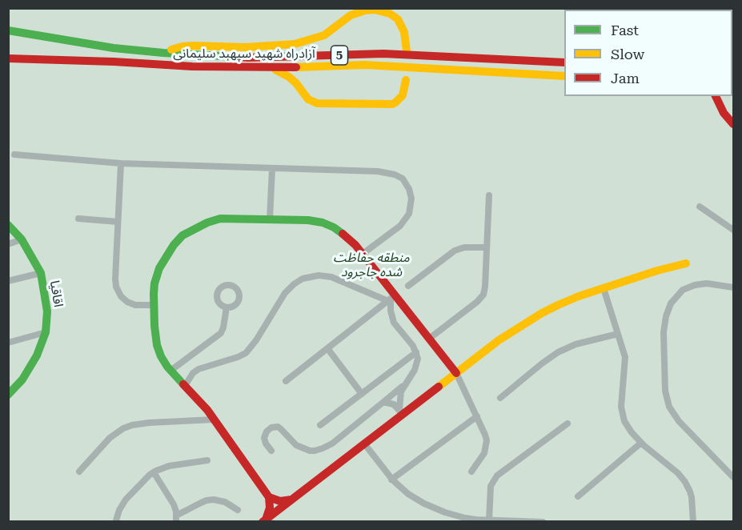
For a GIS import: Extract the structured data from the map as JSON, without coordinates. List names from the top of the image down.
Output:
{
  "streets": {
    "main road": ["آزادراه شهید سپهبد سلیمانی", "5", "اقاقیا"]
  },
  "parks": ["منطقه حفاظت شده جاجرود"],
  "legend": ["Fast", "Slow", "Jam"]
}
